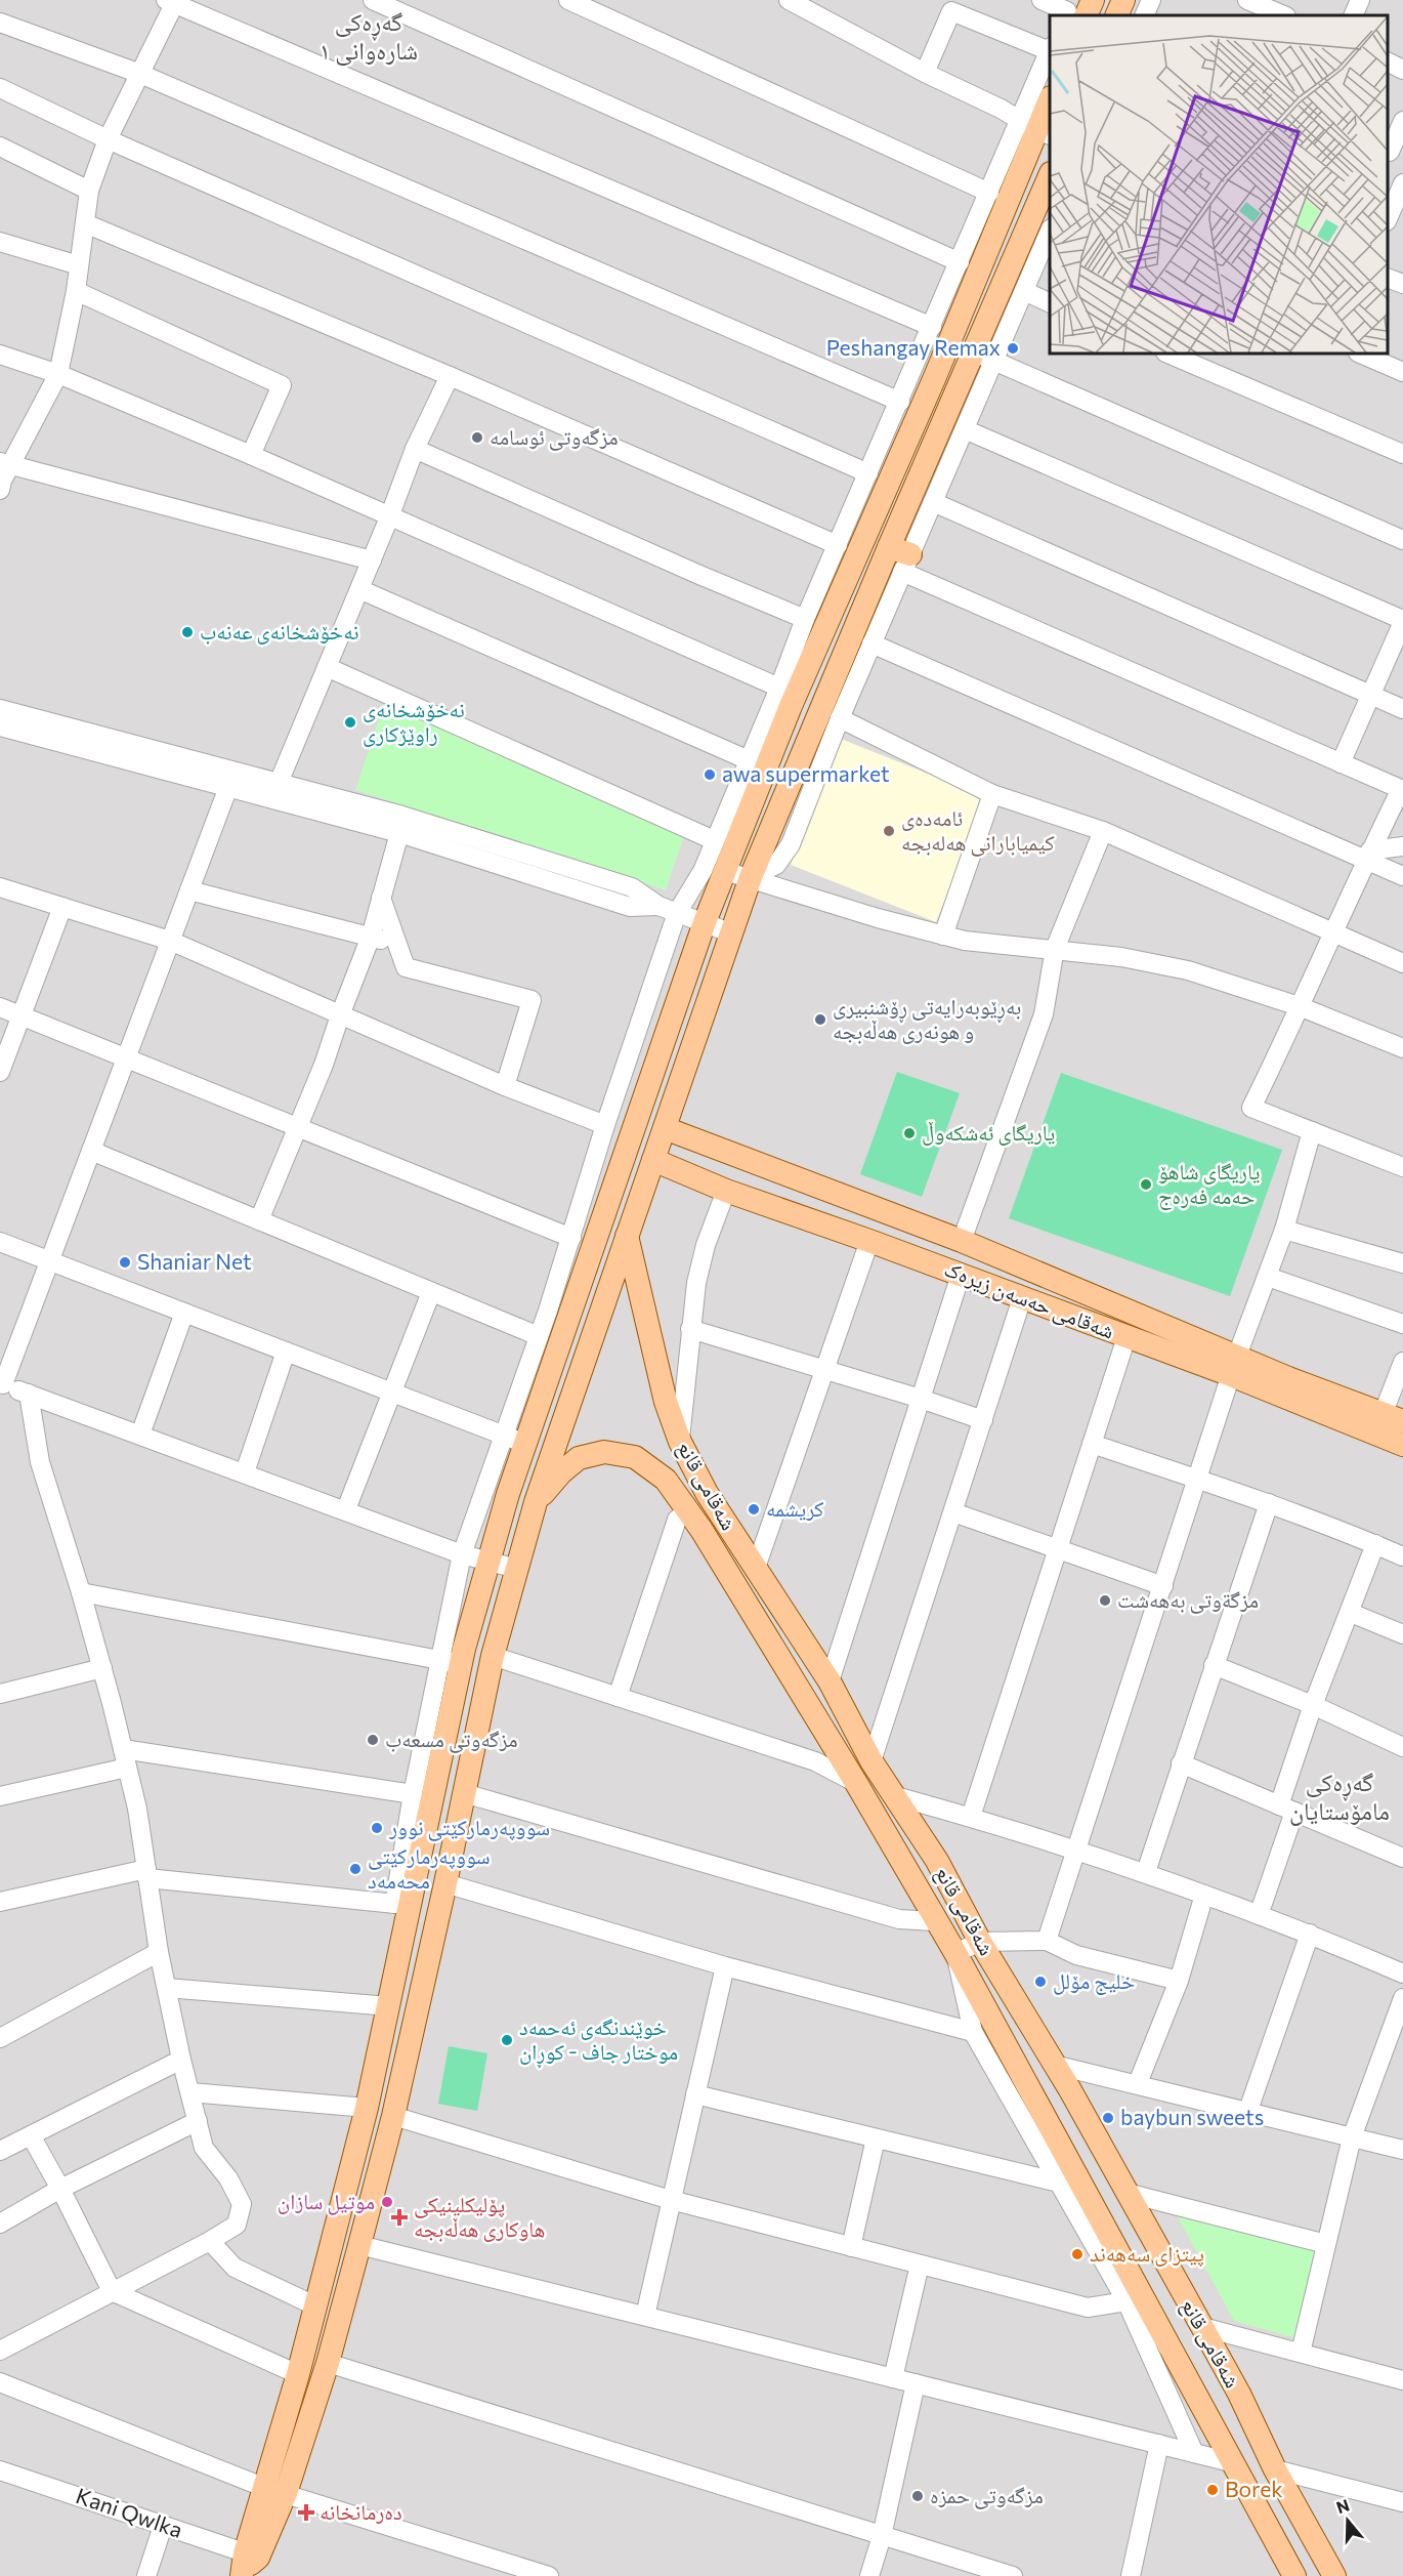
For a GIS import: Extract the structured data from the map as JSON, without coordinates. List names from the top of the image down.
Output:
{
  "streets": {
    "main road": ["شەقامی حەسەن زیرەک", "شەقامی قانع"],
    "street": ["Kani Qwlka"]
  },
  "districts": ["گەڕەکی شارەوانی ١", "گەڕەکی مامۆستایان"],
  "places": {
    "other": [
      "Peshangay Remax",
      "مزگەوتی ئوسامە",
      "نەخۆشخانەی عەنەب",
      "نەخۆشخانەی راوێژکاری",
      "awa supermarket",
      "ئامەدەی کیمیابارانی هەلەبجە",
      "بەڕێوبەرایەتی ڕۆشنبیری و هونەری هەڵەبجە",
      "یاریگای ئەشکەوڵ",
      "یاریگای شاهۆ حەمە فەرەج",
      "Shaniar Net",
      "کریشمە",
      "مزگةوتى بەھەشت",
      "مزگەوتی مسعەب",
      "سووپەرمارکێتی نوور",
      "سووپەرمارکێتی محەمەد",
      "خلیج مۆلل",
      "خوێندنگەی ئەحمەد موختار جاف - کوڕان",
      "baybun sweets",
      "موتيل سازان",
      "پیتزای سەهەند",
      "Borek",
      "مزگەوتی حمزە"
    ],
    "health": ["پۆلیکلینیکی هاوکاری هەڵەبجە", "دەرمانخانە"]
  },
  "north": "top"
}
